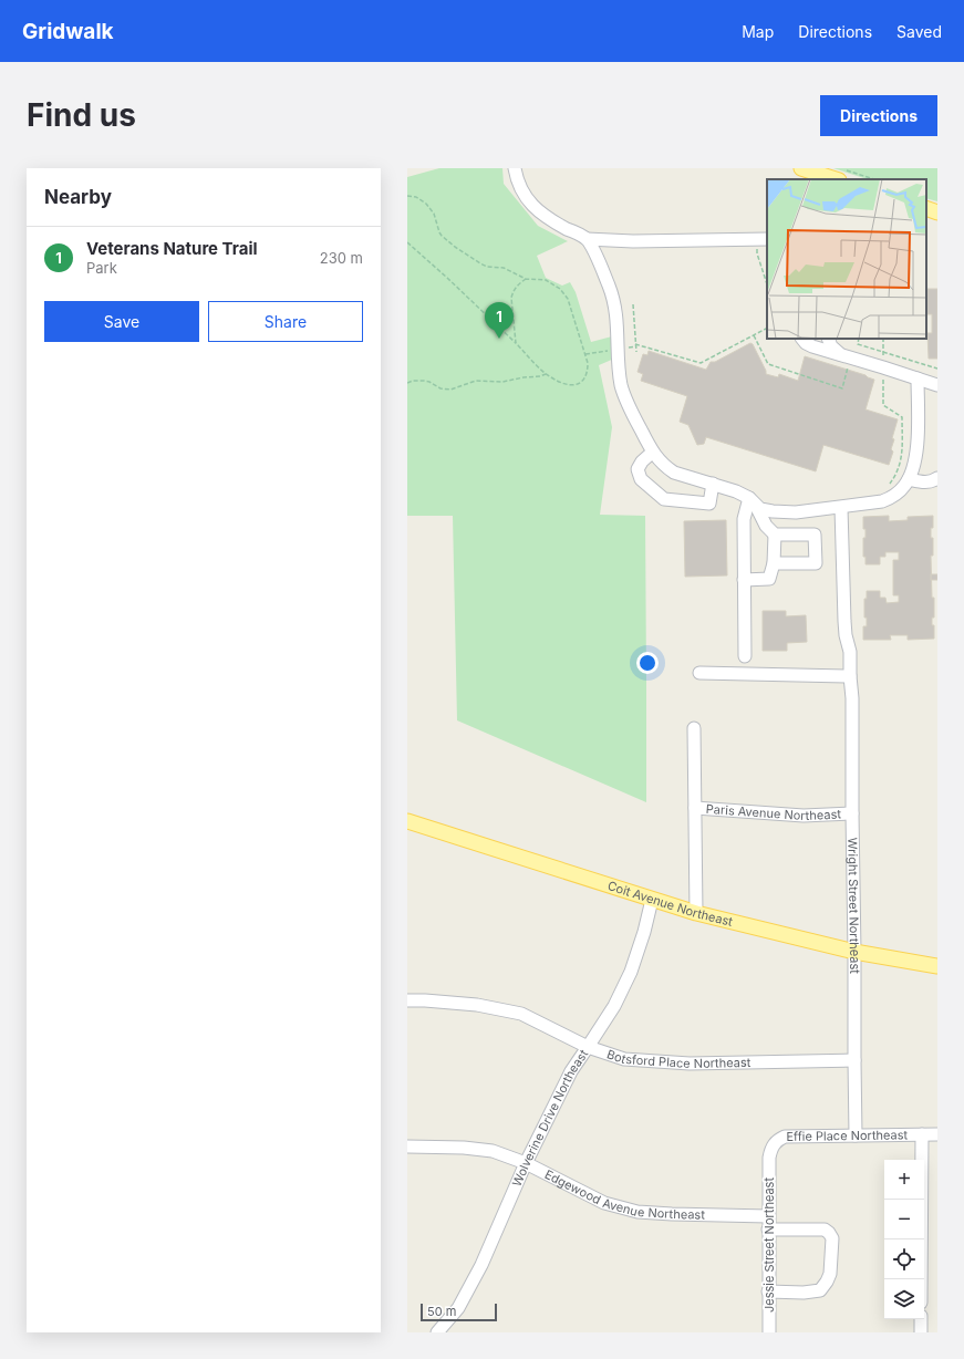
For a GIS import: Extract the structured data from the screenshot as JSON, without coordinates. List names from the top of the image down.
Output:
{
  "streets": {
    "main road": ["Coit Avenue Northeast"],
    "street": [
      "Paris Avenue Northeast",
      "Wright Street Northeast",
      "Botsford Place Northeast",
      "Wolverine Drive Northeast",
      "Effie Place Northeast",
      "Edgewood Avenue Northeast",
      "Jessie Street Northeast"
    ]
  },
  "crossings": [
    ["Paris Avenue Northeast", "Wright Street Northeast"],
    ["Coit Avenue Northeast", "Wright Street Northeast"],
    ["Coit Avenue Northeast", "Wolverine Drive Northeast"],
    ["Wright Street Northeast", "Botsford Place Northeast"],
    ["Wright Street Northeast", "Effie Place Northeast"],
    ["Botsford Place Northeast", "Wolverine Drive Northeast"],
    ["Wolverine Drive Northeast", "Edgewood Avenue Northeast"],
    ["Effie Place Northeast", "Jessie Street Northeast"],
    ["Edgewood Avenue Northeast", "Jessie Street Northeast"]
  ],
  "scale_bar": "50 m",
  "page": {
    "header": "Gridwalk",
    "nav": ["Map", "Directions", "Saved"],
    "buttons": [
      "Directions",
      ["Save", "Share"]
    ],
    "title": "Find us",
    "heading": "Nearby",
    "list": [
      {
        "mark": "1",
        "name": "Veterans Nature Trail",
        "note": "Park",
        "value": "230 m"
      }
    ],
    "pins": "1",
    "map_buttons": ["+", "−"],
    "scale": "50 m"
  }
}
